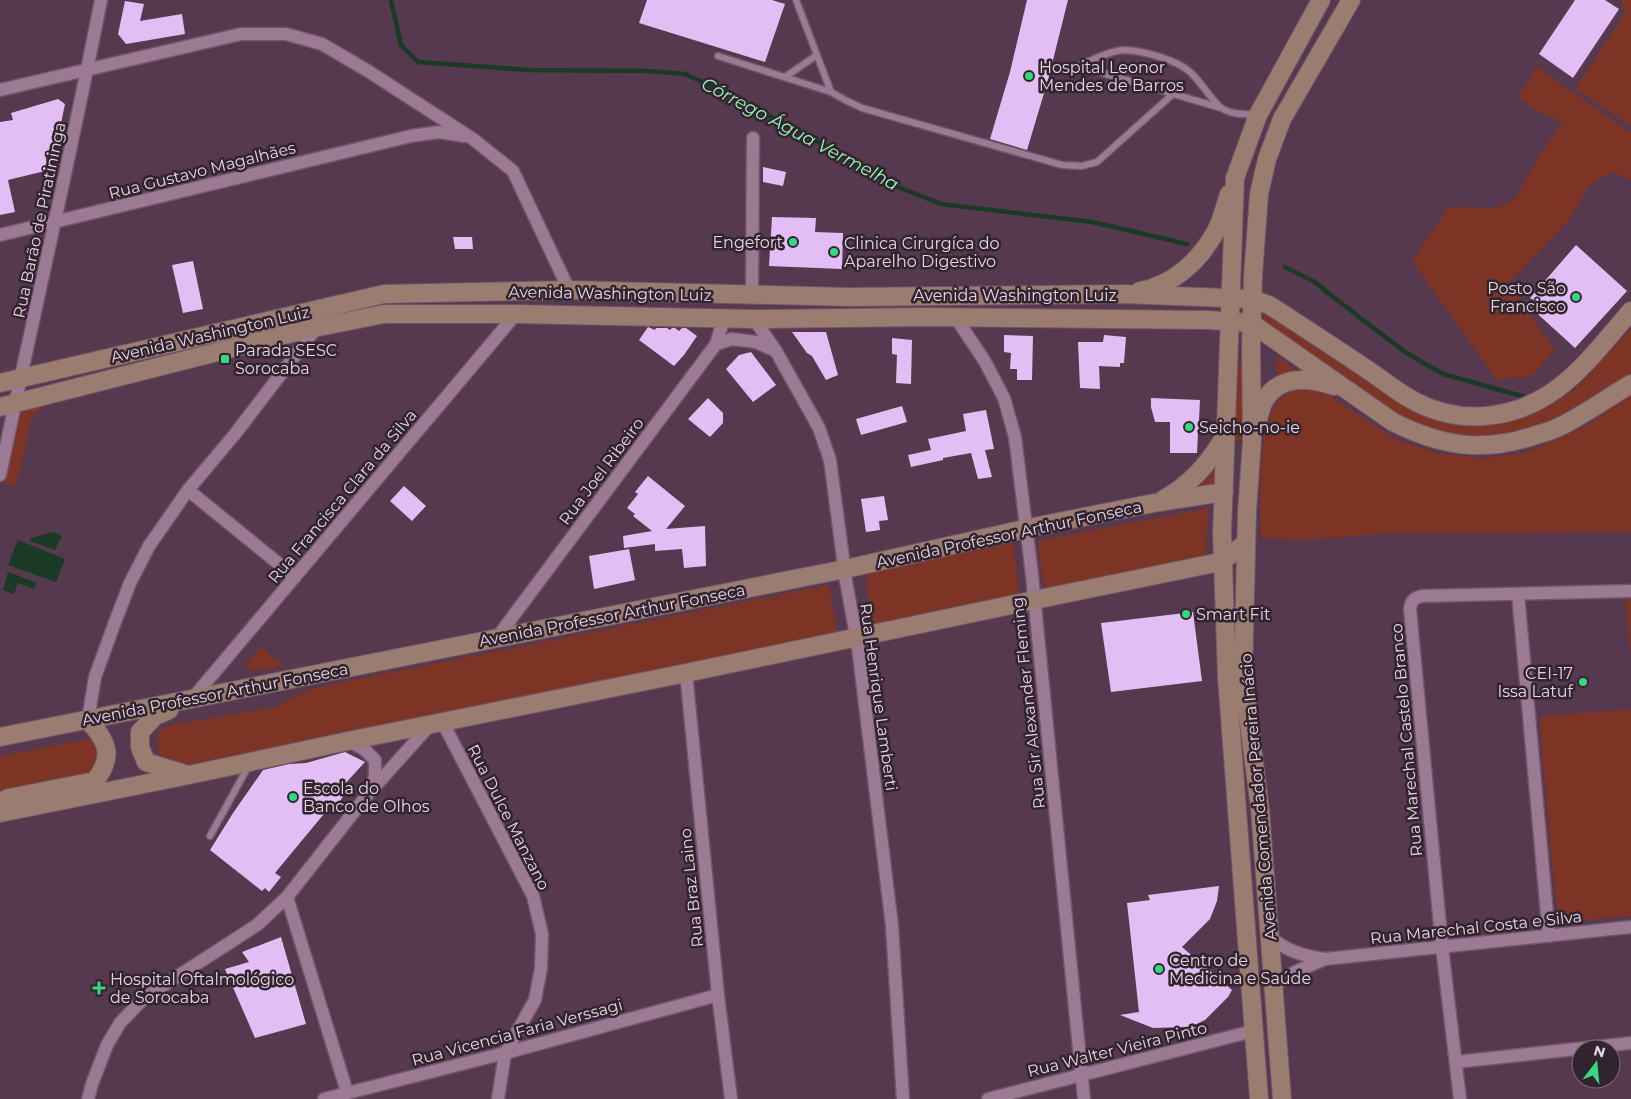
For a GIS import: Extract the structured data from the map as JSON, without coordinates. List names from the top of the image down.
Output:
{
  "streets": {
    "main road": ["Avenida Washington Luiz", "Avenida Professor Arthur Fonseca", "Avenida Comendador Pereira Inácio"],
    "street": [
      "Rua Gustavo Magalhães",
      "Rua Barão de Piratininga",
      "Rua Joel Ribeiro",
      "Rua Francisca Clara da Silva",
      "Rua Henrique Lamberti",
      "Rua Sir Alexander Fleming",
      "Rua Marechal Castelo Branco",
      "Rua Dulce Manzano",
      "Rua Braz Laino",
      "Rua Marechal Costa e Silva",
      "Rua Vicencia Faria Verssagi",
      "Rua Walter Vieira Pinto"
    ]
  },
  "crossings": [
    ["Rua Gustavo Magalhães", "Rua Barão de Piratininga"],
    ["Rua Barão de Piratininga", "Avenida Washington Luiz"],
    ["Avenida Washington Luiz", "Rua Joel Ribeiro"],
    ["Avenida Washington Luiz", "Rua Francisca Clara da Silva"],
    ["Avenida Washington Luiz", "Rua Henrique Lamberti"],
    ["Avenida Washington Luiz", "Rua Sir Alexander Fleming"],
    ["Avenida Washington Luiz", "Avenida Comendador Pereira Inácio"],
    ["Rua Joel Ribeiro", "Avenida Professor Arthur Fonseca"],
    ["Rua Francisca Clara da Silva", "Avenida Professor Arthur Fonseca"],
    ["Avenida Professor Arthur Fonseca", "Rua Henrique Lamberti"],
    ["Avenida Professor Arthur Fonseca", "Rua Sir Alexander Fleming"],
    ["Avenida Professor Arthur Fonseca", "Avenida Comendador Pereira Inácio"],
    ["Rua Sir Alexander Fleming", "Rua Walter Vieira Pinto"],
    ["Rua Marechal Castelo Branco", "Rua Marechal Costa e Silva"],
    ["Avenida Comendador Pereira Inácio", "Rua Marechal Costa e Silva"],
    ["Avenida Comendador Pereira Inácio", "Rua Walter Vieira Pinto"],
    ["Rua Dulce Manzano", "Rua Vicencia Faria Verssagi"],
    ["Rua Braz Laino", "Rua Vicencia Faria Verssagi"]
  ],
  "water": ["Córrego Água Vermelha"],
  "places": {
    "other": [
      "Hospital Leonor Mendes de Barros",
      "Engefort",
      "Clinica Cirurgíca do Aparelho Digestivo",
      "Posto São Francisco",
      "Seicho-no-ie",
      "Smart Fit",
      "CEI-17 Issa Latuf",
      "Escola do Banco de Olhos",
      "Centro de Medicina e Saúde"
    ],
    "transit": ["Parada SESC Sorocaba"],
    "health": ["Hospital Oftalmológico de Sorocaba"]
  },
  "north": "top"
}
